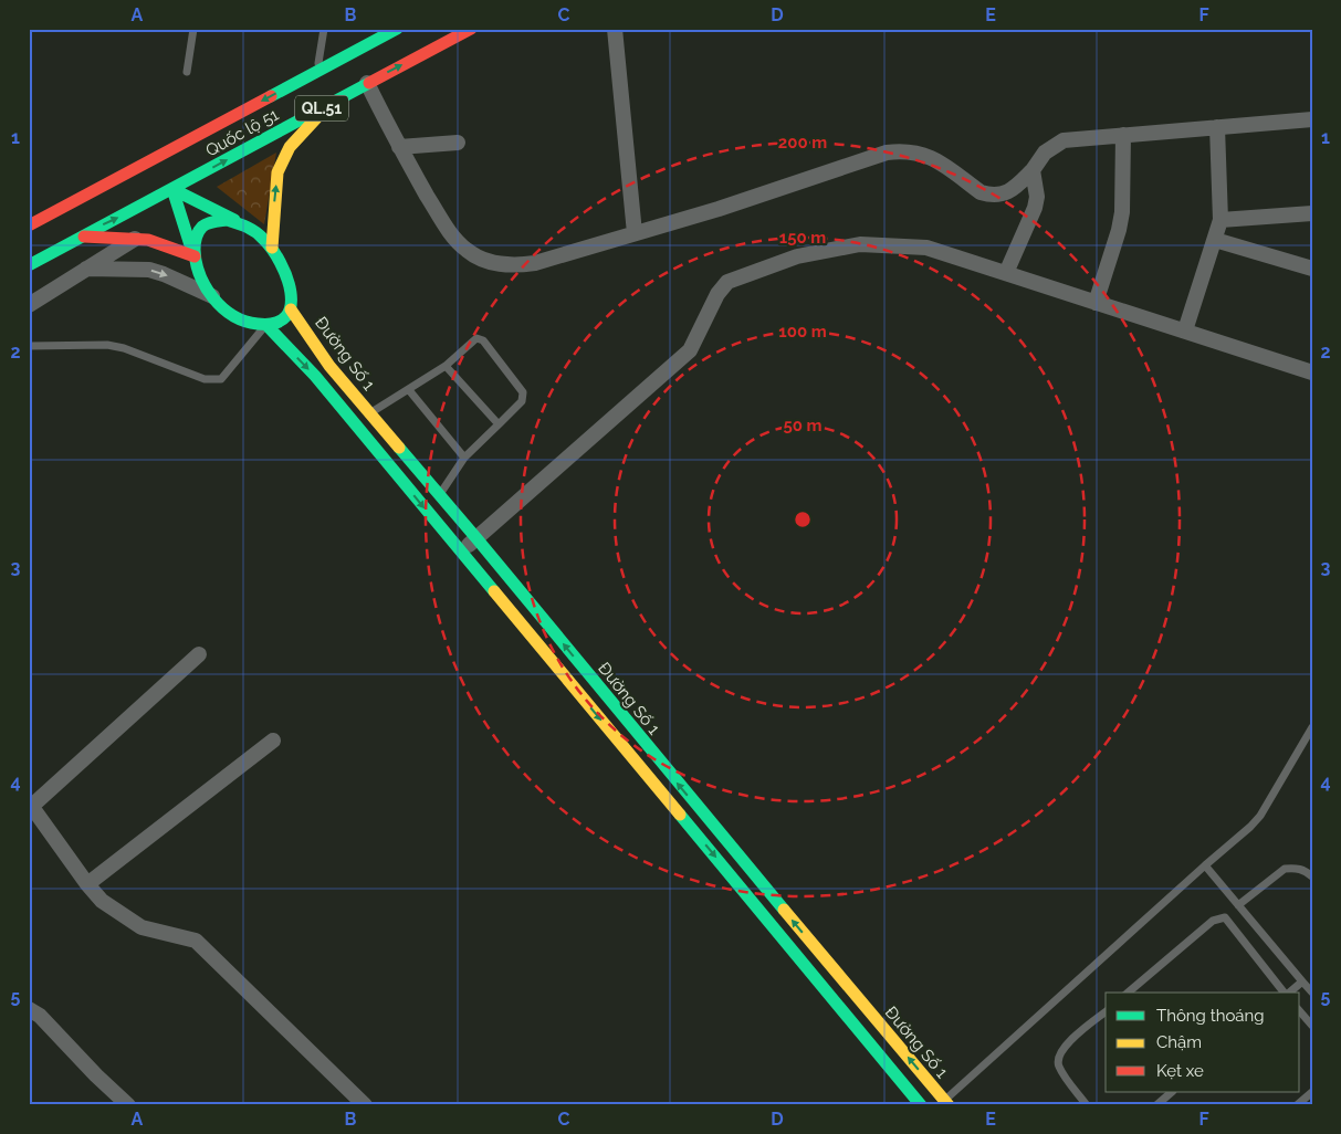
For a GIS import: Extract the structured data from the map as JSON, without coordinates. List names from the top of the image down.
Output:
{
  "streets": {
    "main road": ["QL.51", "Quốc lộ 51", "Đường Số 1"]
  },
  "legend": ["Thông thoáng", "Chậm", "Kẹt xe"],
  "grid": {
    "columns": [
      "A",
      "B",
      "C",
      "D",
      "E",
      "F"
    ],
    "rows": [
      "1",
      "2",
      "3",
      "4",
      "5"
    ]
  },
  "rings": [
    "200 m",
    "150 m",
    "100 m",
    "50 m"
  ]
}
